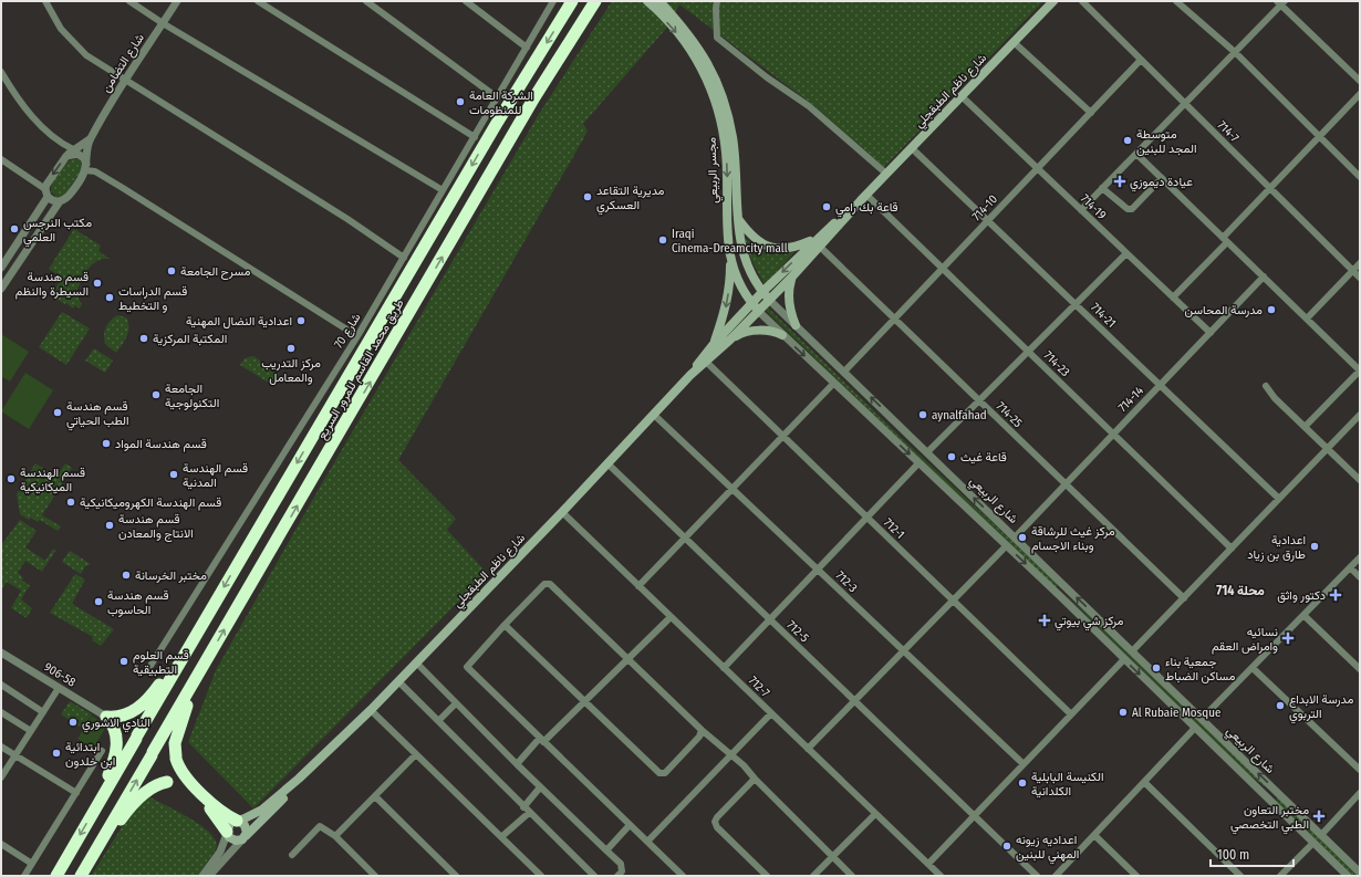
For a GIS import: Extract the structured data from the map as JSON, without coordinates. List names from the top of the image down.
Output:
{
  "streets": {
    "highway": ["طريق محمد القاسم للمرور السريع"],
    "main road": ["شارع ناظم الطبقجلي", "مجسر الربيعي", "شارع الربيعي"],
    "street": [
      "شارع التضامن",
      "714-7",
      "714-19",
      "714-10",
      "714-21",
      "شارع 70",
      "714-23",
      "714-14",
      "714-25",
      "712-1",
      "712-3",
      "712-5",
      "906-58",
      "712-7"
    ]
  },
  "crossings": [
    ["شارع ناظم الطبقجلي", "مجسر الربيعي"],
    ["شارع ناظم الطبقجلي", "714-19"],
    ["شارع ناظم الطبقجلي", "714-21"],
    ["شارع ناظم الطبقجلي", "714-23"],
    ["شارع ناظم الطبقجلي", "714-25"],
    ["شارع ناظم الطبقجلي", "شارع الربيعي"],
    ["شارع ناظم الطبقجلي", "712-1"],
    ["شارع ناظم الطبقجلي", "712-3"],
    ["شارع ناظم الطبقجلي", "712-5"],
    ["شارع ناظم الطبقجلي", "712-7"],
    ["714-7", "714-10"],
    ["مجسر الربيعي", "شارع الربيعي"],
    ["714-19", "714-10"],
    ["714-19", "714-14"],
    ["714-10", "714-21"],
    ["714-10", "714-23"],
    ["714-10", "714-25"],
    ["714-10", "شارع الربيعي"],
    ["714-21", "714-14"],
    ["714-23", "714-14"],
    ["714-14", "714-25"],
    ["714-14", "شارع الربيعي"]
  ],
  "districts": ["محلة 714"],
  "places": {
    "other": [
      "الشركة العامة للمنظومات",
      "متوسطة المجد للبنين",
      "مديرية التقاعد العسكري",
      "قاعة بك رامي",
      "مكتب النرجس العلمي",
      "Iraqi Cinema-Dreamcity mall",
      "مسرح الجامعة",
      "قسم هندسة السيطرة والنظم",
      "قسم الدراسات و التخطيط",
      "مدرسة المحاسن",
      "اعدادية النضال المهنية",
      "المكتبة المركزية",
      "مركز التدريب والمعامل",
      "الجامعة التكنولوجية",
      "قسم هندسة الطب الحياتي",
      "aynalfahad",
      "قسم هندسة المواد",
      "قاعة غيث",
      "قسم الهندسة المدنية",
      "قسم الهندسة الميكانيكية",
      "قسم الهندسة الكهروميكانيكية",
      "قسم هندسة الانتاج والمعادن",
      "مركز غيث للرشاقة وبناء الاجسام",
      "اعدادية طارق بن زياد",
      "مختبر الخرسانة",
      "قسم هندسة الحاسوب",
      "قسم العلوم التطبيقية",
      "جمعية بناء مساكن الضباط",
      "مدرسة الابداع التربوي",
      "Al Rubaie Mosque",
      "النادي الاشوري",
      "ابتدائية ابن خلدون",
      "الكنيسة البابلية الكلدانية",
      "اعداديه زيونه المهني للبنين"
    ],
    "health": [
      "عيادة ديموزي",
      "دكتور واثق",
      "مركز شي بيوتي",
      "نسائيه وامراض العقم",
      "مختبر التعاون الطبي التخصصي"
    ]
  },
  "scale_bar": "100 m"
}
